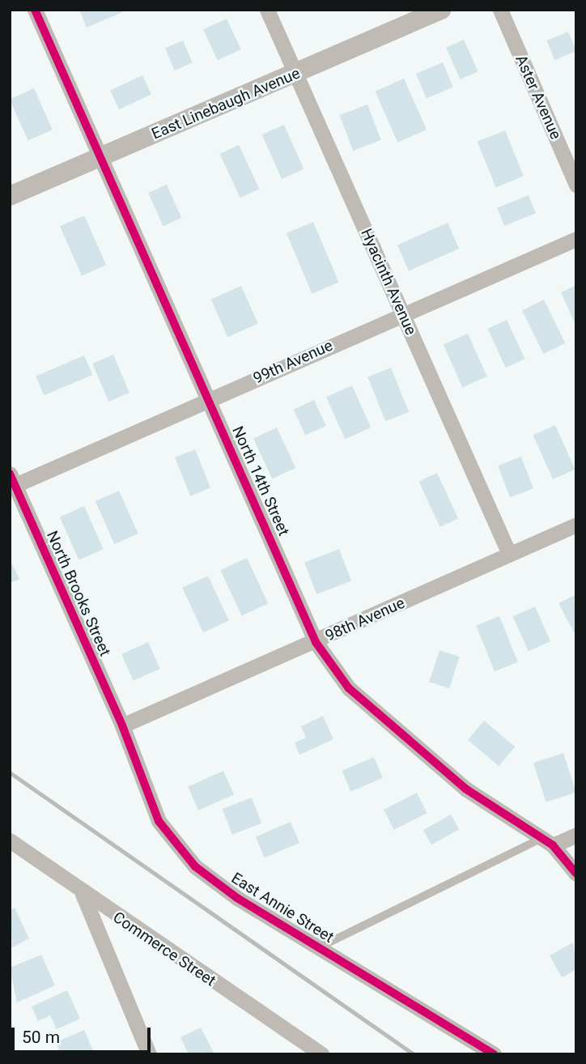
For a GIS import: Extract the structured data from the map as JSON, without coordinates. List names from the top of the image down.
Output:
{
  "streets": {
    "street": [
      "Aster Avenue",
      "East Linebaugh Avenue",
      "Hyacinth Avenue",
      "99th Avenue",
      "North 14th Street",
      "North Brooks Street",
      "98th Avenue",
      "East Annie Street",
      "Commerce Street"
    ]
  },
  "crossings": [
    ["East Linebaugh Avenue", "Hyacinth Avenue"],
    ["East Linebaugh Avenue", "North 14th Street"],
    ["Hyacinth Avenue", "99th Avenue"],
    ["Hyacinth Avenue", "98th Avenue"],
    ["99th Avenue", "North 14th Street"],
    ["99th Avenue", "North Brooks Street"],
    ["North 14th Street", "98th Avenue"],
    ["North Brooks Street", "98th Avenue"],
    ["North Brooks Street", "East Annie Street"],
    ["98th Avenue", "East Annie Street"]
  ],
  "scale_bar": "50 m"
}
